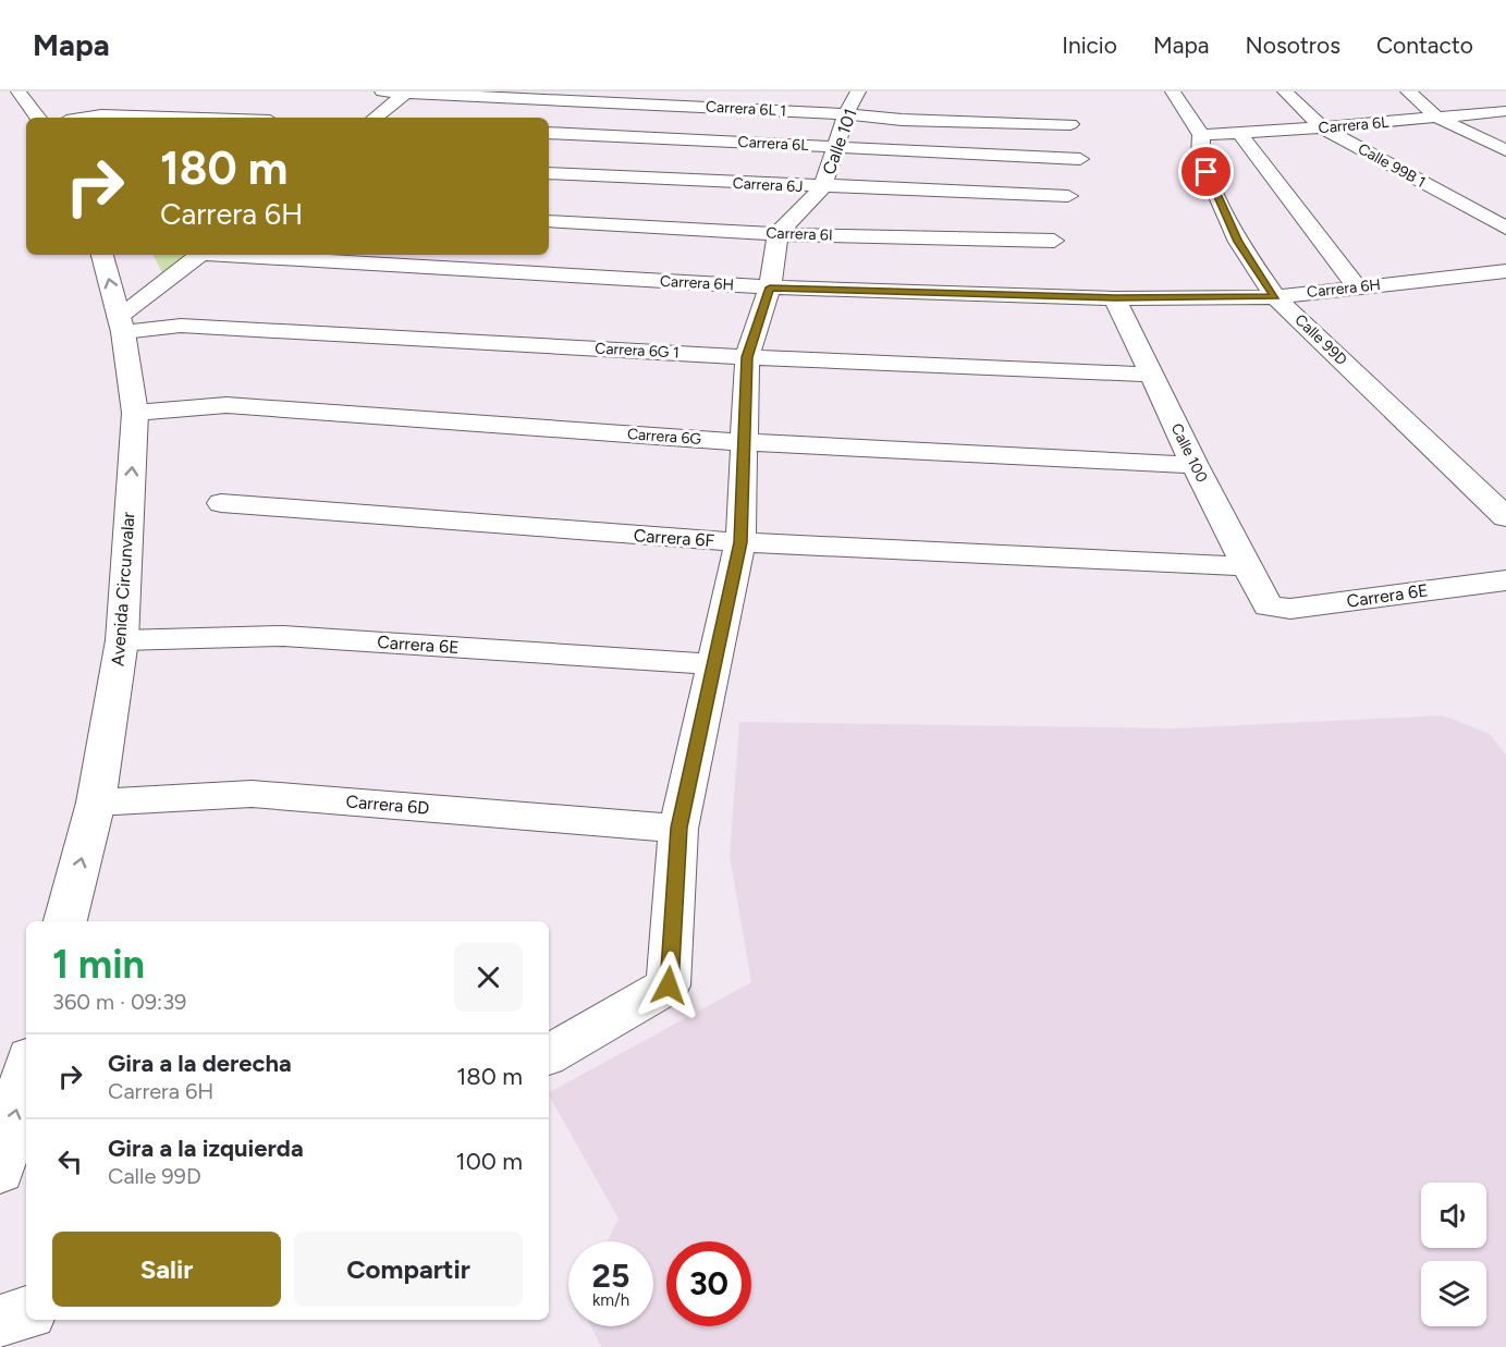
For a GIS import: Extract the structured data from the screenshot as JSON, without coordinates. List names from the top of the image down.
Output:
{
  "streets": {
    "main road": [
      "Carrera 6L 1",
      "Carrera 6L",
      "Calle 101",
      "Calle 99B 1",
      "Carrera 6J",
      "Carrera 6I",
      "Carrera 6H",
      "Calle 99D",
      "Carrera 6G 1",
      "Carrera 6G",
      "Calle 100",
      "Carrera 6F",
      "Avenida Circunvalar",
      "Carrera 6E",
      "Carrera 6D"
    ]
  },
  "crossings": [
    ["Carrera 6L 1", "Calle 101"],
    ["Carrera 6L", "Calle 101"],
    ["Carrera 6L", "Calle 99B 1"],
    ["Carrera 6L", "Calle 99D"],
    ["Calle 101", "Carrera 6J"],
    ["Calle 101", "Carrera 6I"],
    ["Carrera 6H", "Calle 99D"],
    ["Carrera 6H", "Calle 100"],
    ["Carrera 6G 1", "Calle 100"],
    ["Carrera 6G 1", "Avenida Circunvalar"],
    ["Carrera 6G", "Calle 100"],
    ["Carrera 6G", "Avenida Circunvalar"],
    ["Calle 100", "Carrera 6F"],
    ["Calle 100", "Carrera 6E"],
    ["Avenida Circunvalar", "Carrera 6E"],
    ["Avenida Circunvalar", "Carrera 6D"]
  ],
  "one_way": ["Avenida Circunvalar"],
  "page": {
    "header": "Mapa",
    "nav": [
      "Inicio",
      "Mapa",
      "Nosotros",
      "Contacto"
    ],
    "turn": ["180 m", "Carrera 6H"],
    "heading": ["1 min", "360 m · 09:39"],
    "list": [
      {
        "name": "Gira a la derecha",
        "note": "Carrera 6H",
        "value": "180 m"
      },
      {
        "name": "Gira a la izquierda",
        "note": "Calle 99D",
        "value": "100 m"
      }
    ],
    "buttons": ["Salir", "Compartir"],
    "speed": "25 km/h",
    "limit": "30"
  }
}
